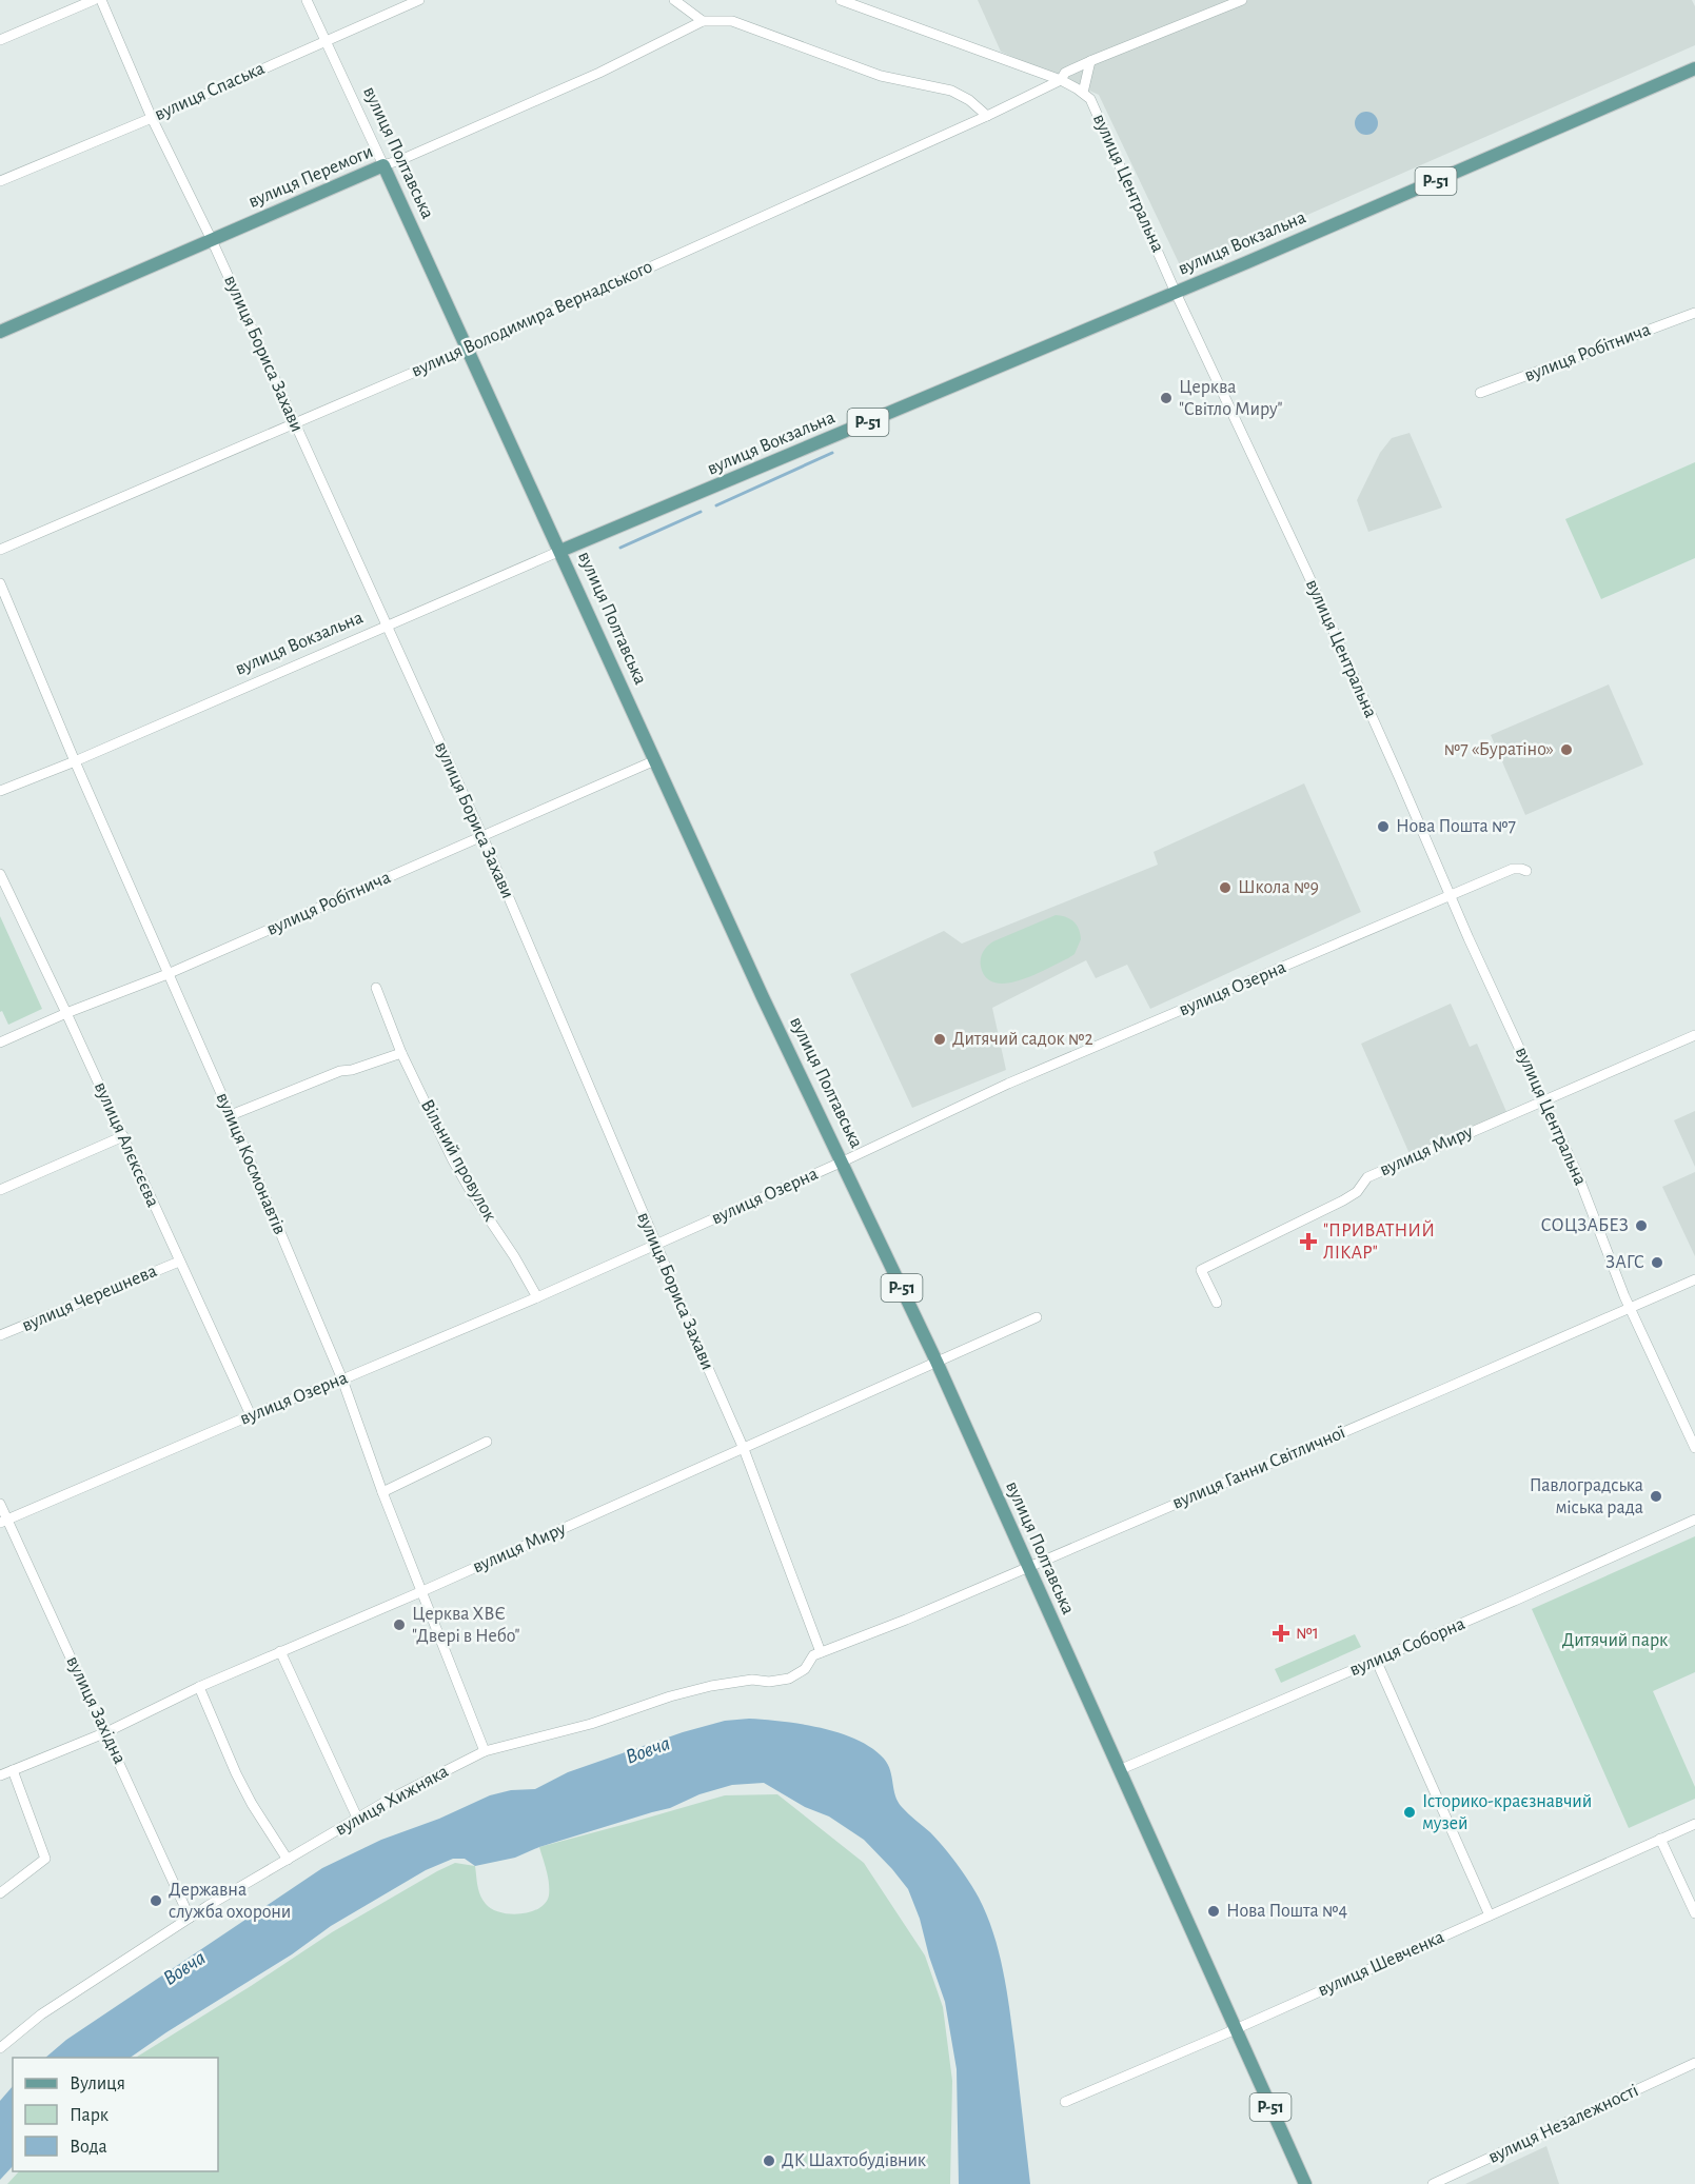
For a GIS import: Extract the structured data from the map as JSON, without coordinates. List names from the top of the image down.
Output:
{
  "streets": {
    "main road": [
      "вулиця Полтавська",
      "вулиця Перемоги",
      "Р-51",
      "вулиця Вокзальна"
    ],
    "street": [
      "вулиця Спаська",
      "вулиця Центральна",
      "вулиця Володимира Вернадського",
      "вулиця Робітнича",
      "вулиця Бориса Захави",
      "вулиця Озерна",
      "вулиця Алєксєєва",
      "вулиця Миру",
      "Вільний провулок",
      "вулиця Космонавтів",
      "вулиця Черешнева",
      "вулиця Ганни Світличної",
      "вулиця Соборна",
      "вулиця Західна",
      "вулиця Хижняка",
      "вулиця Шевченка",
      "вулиця Незалежності"
    ]
  },
  "crossings": [
    ["вулиця Спаська", "вулиця Полтавська"],
    ["вулиця Спаська", "вулиця Бориса Захави"],
    ["вулиця Полтавська", "вулиця Перемоги"],
    ["вулиця Полтавська", "вулиця Вокзальна"],
    ["вулиця Полтавська", "вулиця Володимира Вернадського"],
    ["вулиця Полтавська", "вулиця Робітнича"],
    ["вулиця Полтавська", "вулиця Озерна"],
    ["вулиця Полтавська", "вулиця Миру"],
    ["вулиця Полтавська", "вулиця Ганни Світличної"],
    ["вулиця Полтавська", "вулиця Соборна"],
    ["вулиця Полтавська", "вулиця Шевченка"],
    ["вулиця Перемоги", "вулиця Бориса Захави"],
    ["вулиця Центральна", "вулиця Вокзальна"],
    ["вулиця Центральна", "вулиця Володимира Вернадського"],
    ["вулиця Центральна", "вулиця Озерна"],
    ["вулиця Центральна", "вулиця Миру"],
    ["вулиця Центральна", "вулиця Ганни Світличної"],
    ["вулиця Вокзальна", "вулиця Бориса Захави"],
    ["вулиця Вокзальна", "вулиця Космонавтів"],
    ["вулиця Володимира Вернадського", "вулиця Бориса Захави"],
    ["вулиця Робітнича", "вулиця Бориса Захави"],
    ["вулиця Робітнича", "вулиця Алєксєєва"],
    ["вулиця Робітнича", "вулиця Космонавтів"],
    ["вулиця Бориса Захави", "вулиця Озерна"],
    ["вулиця Бориса Захави", "вулиця Миру"],
    ["вулиця Бориса Захави", "вулиця Ганни Світличної"],
    ["вулиця Бориса Захави", "вулиця Хижняка"],
    ["вулиця Озерна", "вулиця Алєксєєва"],
    ["вулиця Озерна", "Вільний провулок"],
    ["вулиця Озерна", "вулиця Космонавтів"],
    ["вулиця Озерна", "вулиця Західна"],
    ["вулиця Алєксєєва", "вулиця Черешнева"],
    ["вулиця Миру", "вулиця Космонавтів"],
    ["вулиця Миру", "вулиця Західна"],
    ["вулиця Космонавтів", "вулиця Хижняка"],
    ["вулиця Ганни Світличної", "вулиця Хижняка"],
    ["вулиця Західна", "вулиця Хижняка"]
  ],
  "water": ["Вовча"],
  "parks": ["Дитячий парк"],
  "places": {
    "other": [
      "Церква \"Світло Миру\"",
      "№7 «Буратіно»",
      "Нова Пошта №7",
      "Школа №9",
      "Дитячий садок №2",
      "СОЦЗАБЕЗ",
      "ЗАГС",
      "Павлоградська міська рада",
      "Церква ХВЄ \"Двері в Небо\"",
      "Історико-краєзнавчий музей",
      "Державна служба охорони",
      "Нова Пошта №4",
      "ДК Шахтобудівник"
    ],
    "health": ["\"ПРИВАТНИЙ ЛІКАР\"", "№1"]
  },
  "legend": ["Вулиця", "Парк", "Вода"]
}
